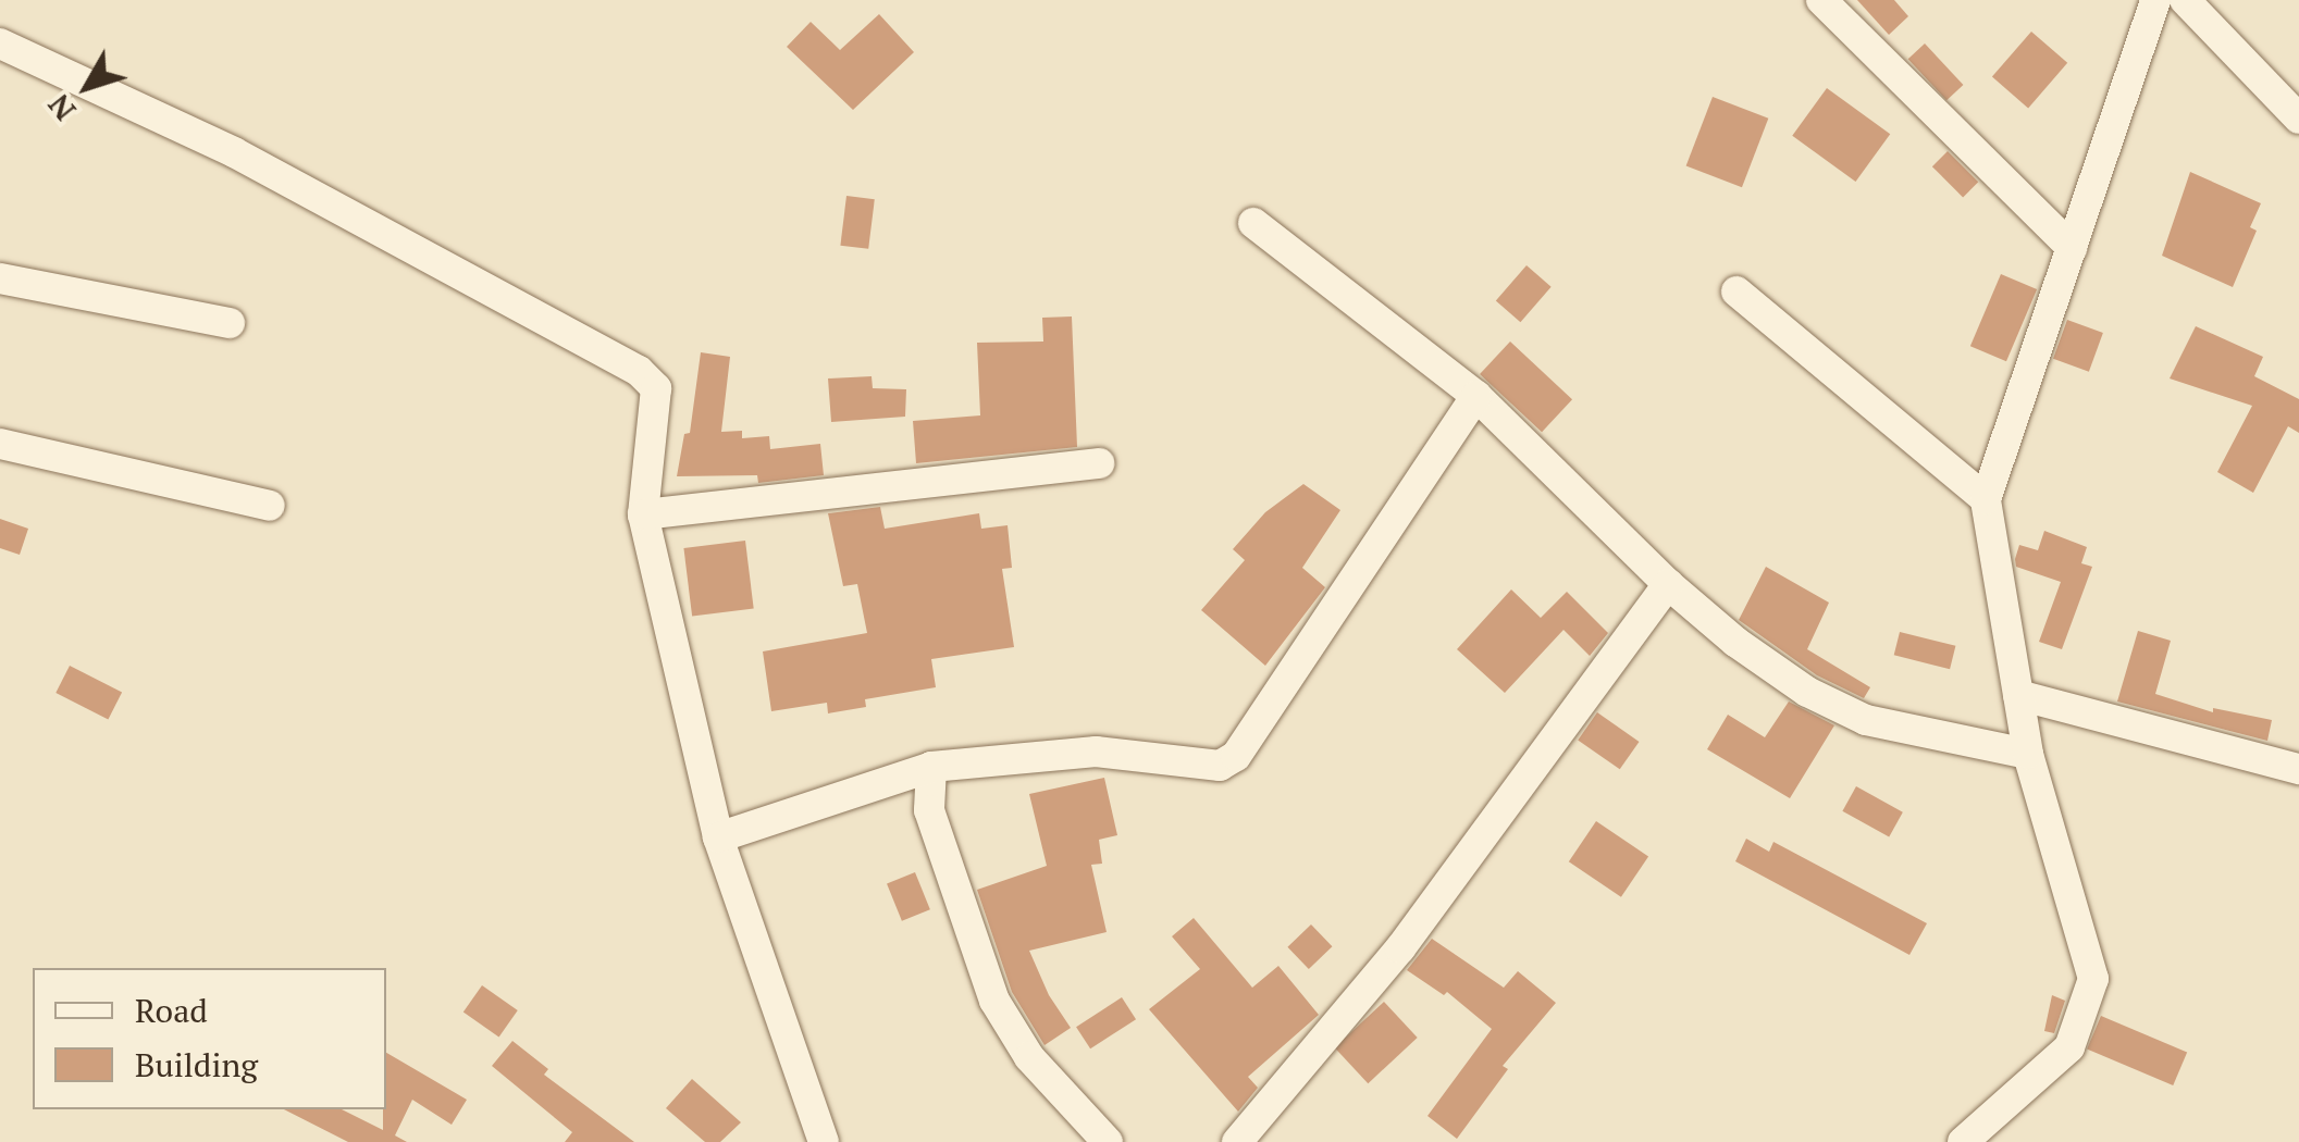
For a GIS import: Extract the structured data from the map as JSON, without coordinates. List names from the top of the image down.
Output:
{
  "legend": ["Road", "Building"],
  "north": "bottom left"
}
